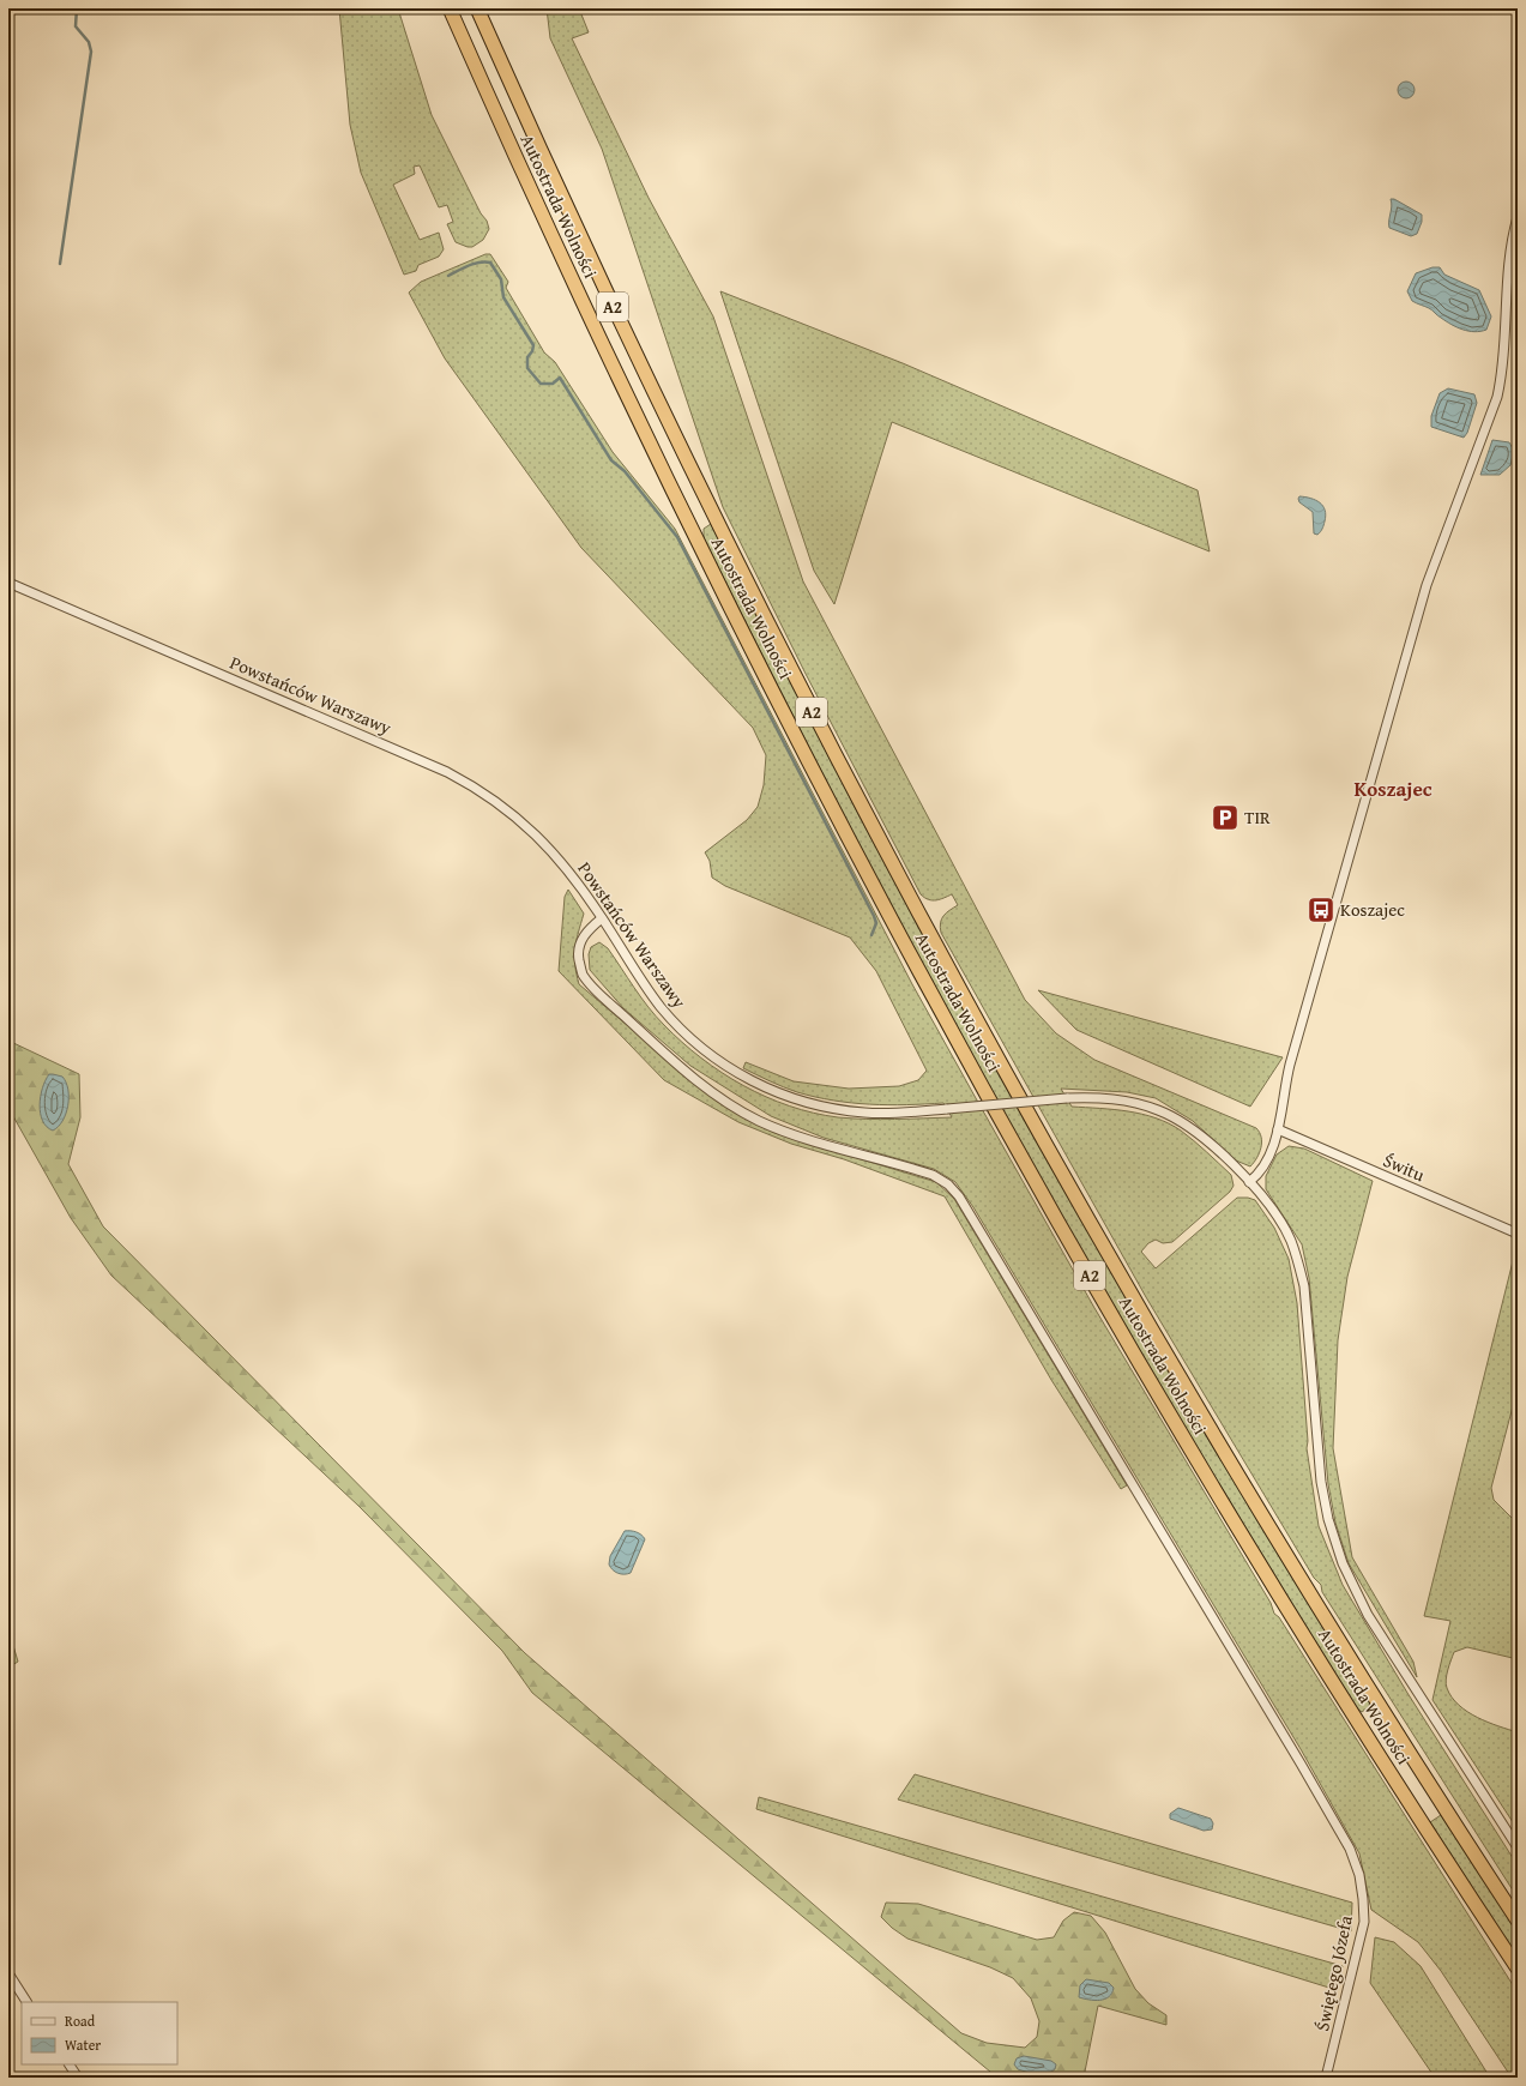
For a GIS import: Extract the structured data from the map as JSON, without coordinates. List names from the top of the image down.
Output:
{
  "streets": {
    "highway": ["Autostrada Wolności", "A2"],
    "street": ["Powstańców Warszawy", "Świtu", "Świętego Józefa"]
  },
  "crossings": [
    ["Powstańców Warszawy", "Świętego Józefa"]
  ],
  "districts": ["Koszajec"],
  "places": {
    "parking": ["TIR"],
    "bus stop": ["Koszajec"]
  },
  "legend": ["Road", "Water"]
}
